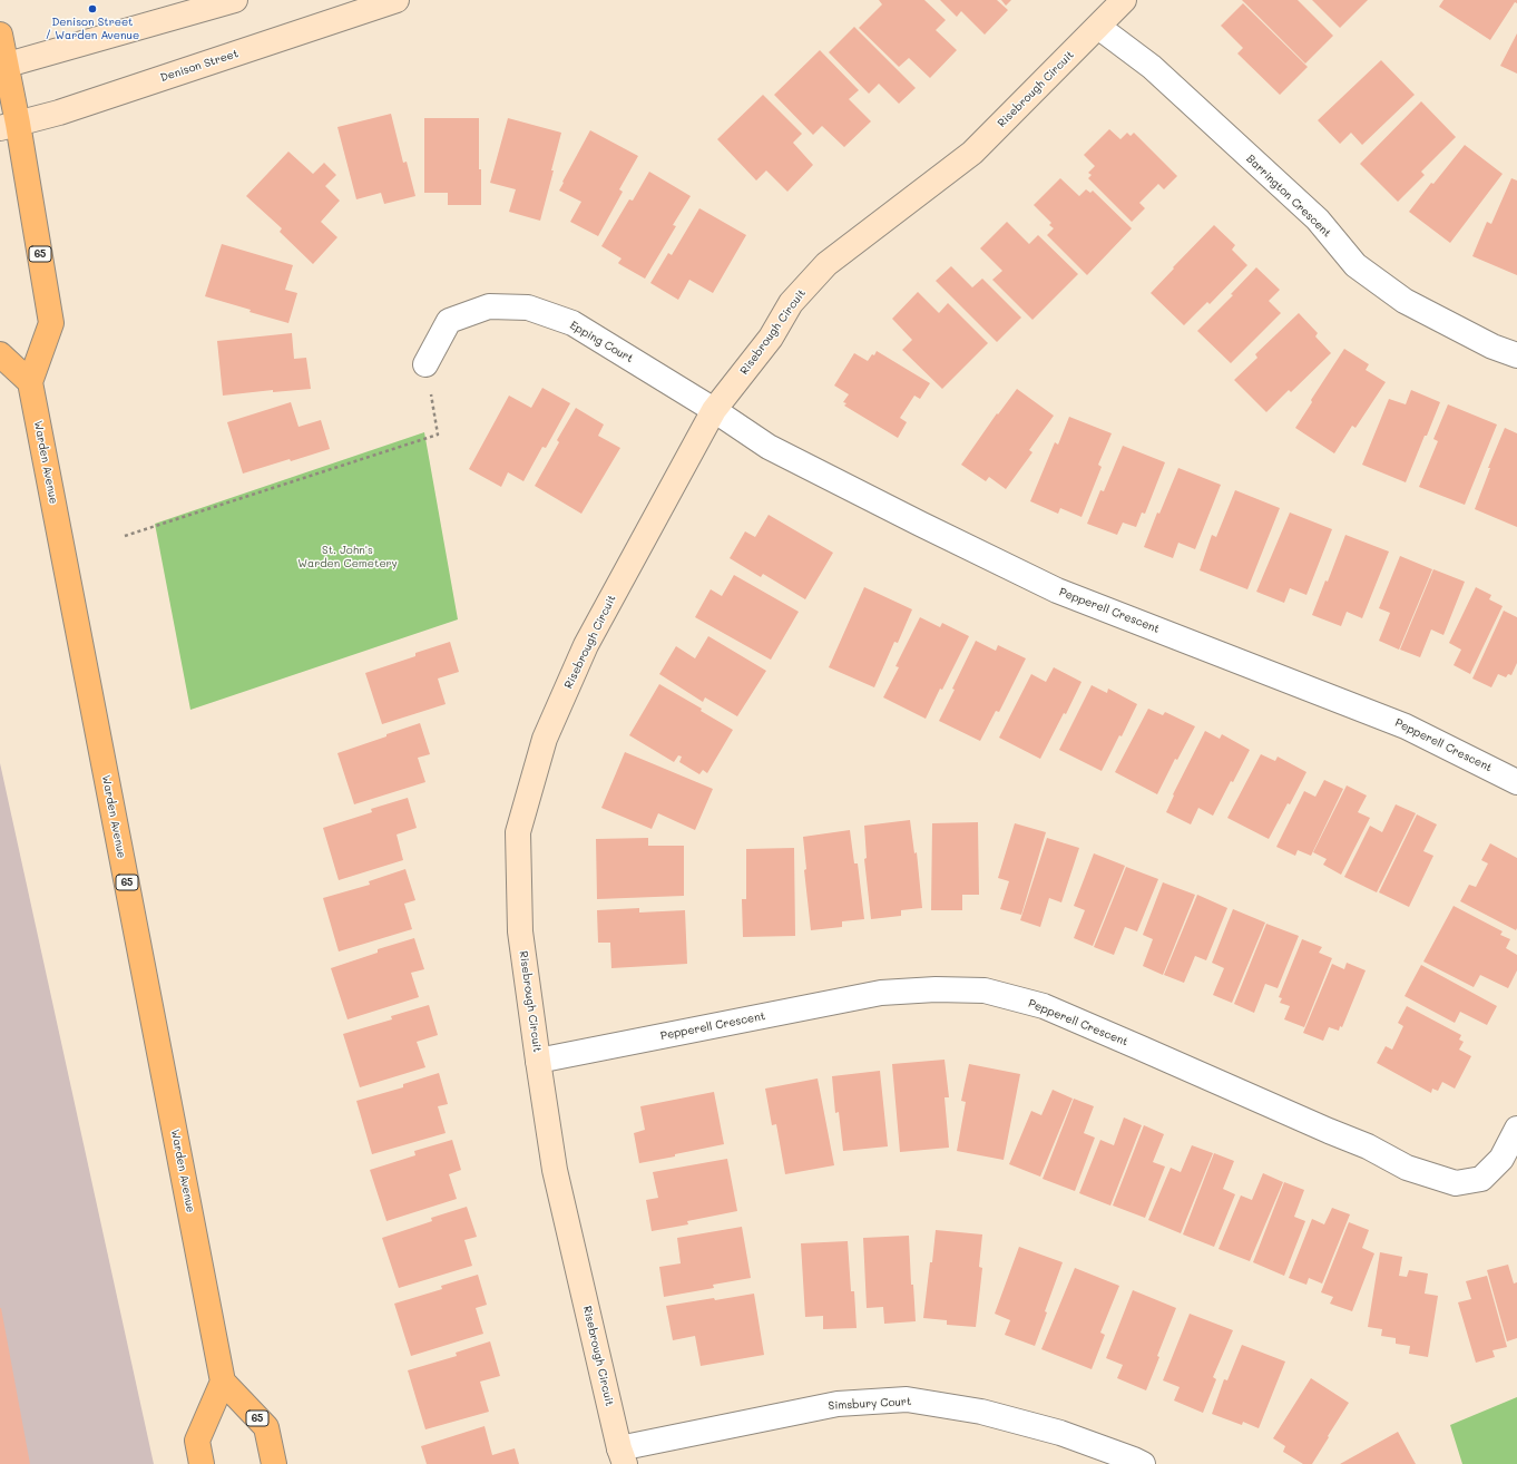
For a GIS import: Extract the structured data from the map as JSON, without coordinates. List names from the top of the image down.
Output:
{
  "streets": {
    "main road": ["65", "Warden Avenue"],
    "street": [
      "Denison Street",
      "Risebrough Circuit",
      "Barrington Crescent",
      "Epping Court",
      "Pepperell Crescent",
      "Simsbury Court"
    ]
  },
  "crossings": [
    ["Denison Street", "65"],
    ["Risebrough Circuit", "Barrington Crescent"],
    ["Risebrough Circuit", "Epping Court"],
    ["Risebrough Circuit", "Pepperell Crescent"],
    ["Risebrough Circuit", "Simsbury Court"],
    ["65", "Warden Avenue"],
    ["Epping Court", "Pepperell Crescent"]
  ],
  "parks": ["St. John's Warden Cemetery"],
  "places": ["Denison Street / Warden Avenue"]
}
